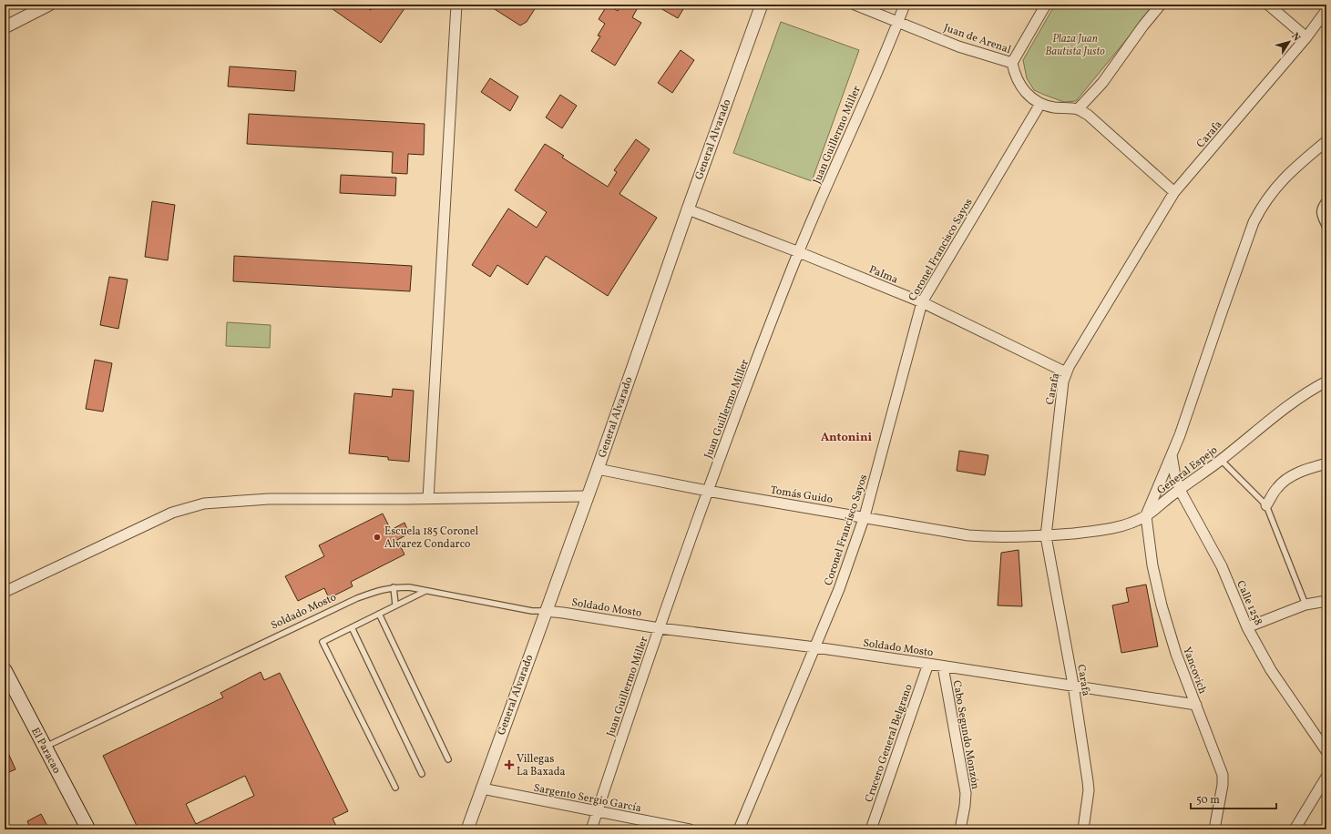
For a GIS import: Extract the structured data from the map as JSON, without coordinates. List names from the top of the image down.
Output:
{
  "streets": {
    "main road": ["El Paracao"],
    "street": [
      "Juan de Arenal",
      "Carafa",
      "Juan Guillermo Miller",
      "General Alvarado",
      "Coronel Francisco Sayos",
      "Palma",
      "General Espejo",
      "Tomás Guido",
      "Calle 1258",
      "Soldado Mosto",
      "Yancovich",
      "Cabo Segundo Monzón",
      "Crucero General Belgrano",
      "Sargento Sergio García"
    ]
  },
  "crossings": [
    ["Juan de Arenal", "Carafa"],
    ["Juan de Arenal", "Juan Guillermo Miller"],
    ["Juan de Arenal", "Coronel Francisco Sayos"],
    ["Carafa", "Palma"],
    ["Carafa", "General Espejo"],
    ["Carafa", "Tomás Guido"],
    ["Carafa", "Soldado Mosto"],
    ["Juan Guillermo Miller", "Palma"],
    ["Juan Guillermo Miller", "Tomás Guido"],
    ["Juan Guillermo Miller", "Soldado Mosto"],
    ["Juan Guillermo Miller", "Sargento Sergio García"],
    ["General Alvarado", "Palma"],
    ["General Alvarado", "Tomás Guido"],
    ["General Alvarado", "Soldado Mosto"],
    ["General Alvarado", "Sargento Sergio García"],
    ["Coronel Francisco Sayos", "Palma"],
    ["Coronel Francisco Sayos", "Tomás Guido"],
    ["Coronel Francisco Sayos", "Soldado Mosto"],
    ["General Espejo", "Tomás Guido"],
    ["General Espejo", "Calle 1258"],
    ["General Espejo", "Yancovich"],
    ["Soldado Mosto", "Yancovich"],
    ["Soldado Mosto", "Cabo Segundo Monzón"],
    ["Soldado Mosto", "Crucero General Belgrano"],
    ["Soldado Mosto", "El Paracao"]
  ],
  "districts": ["Antonini"],
  "parks": ["Plaza Juan Bautista Justo"],
  "places": {
    "other": ["Escuela 185 Coronel Alvarez Condarco"],
    "health": ["Villegas La Baxada"]
  },
  "scale_bar": "50 m",
  "north": "top right"
}
